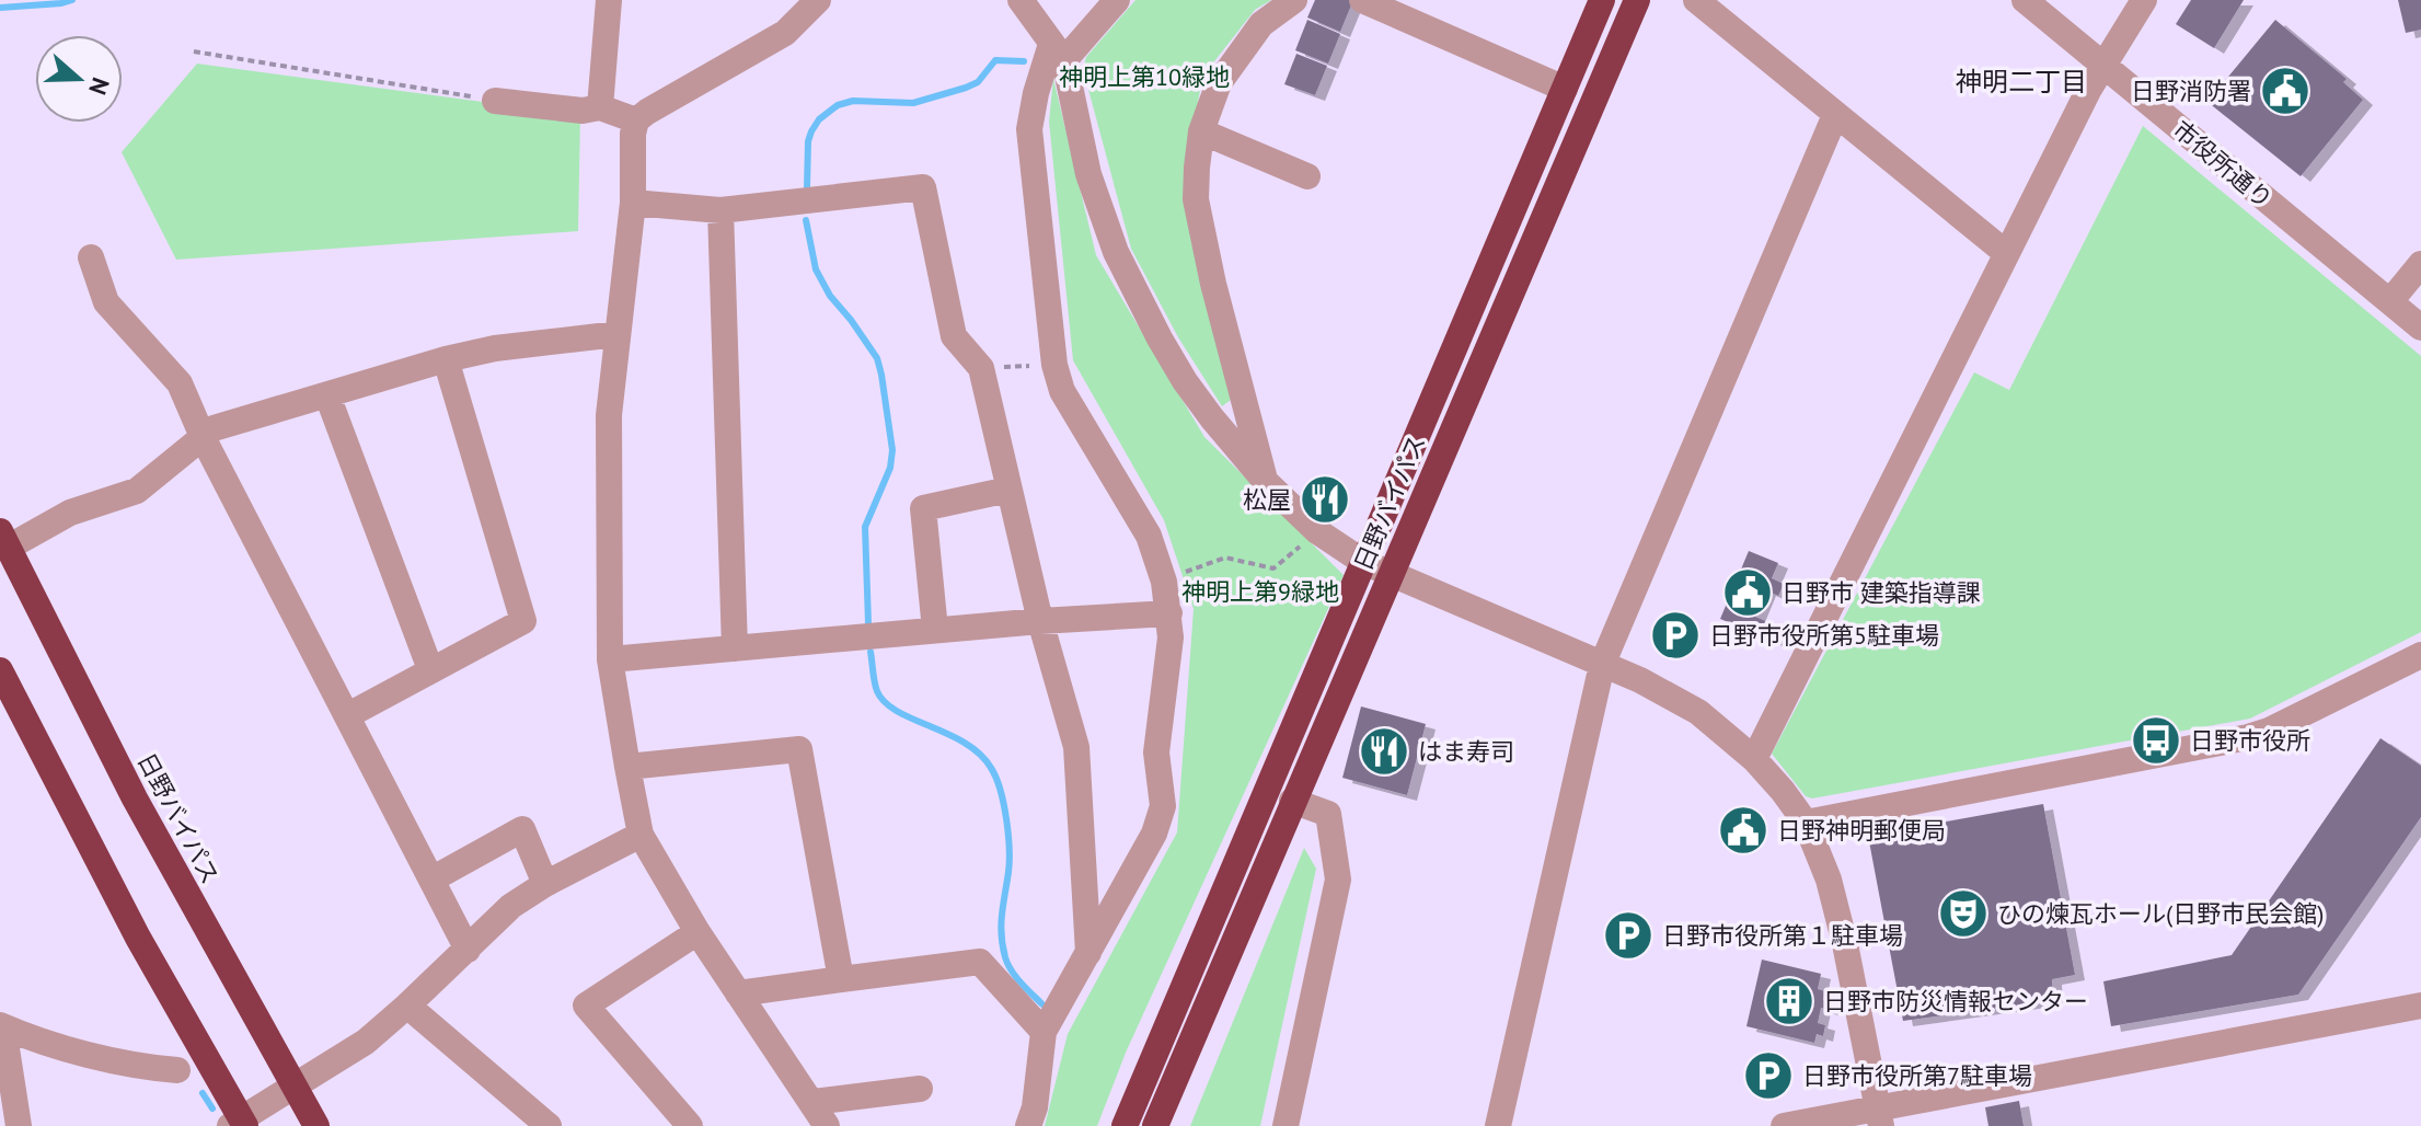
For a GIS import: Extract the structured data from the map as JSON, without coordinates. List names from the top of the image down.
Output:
{
  "streets": {
    "highway": ["日野バイパス"],
    "street": ["市役所通り"]
  },
  "districts": ["神明二丁目"],
  "parks": ["神明上第10緑地", "神明上第9緑地"],
  "places": {
    "public building": ["日野消防署", "日野市 建築指導課", "日野神明郵便局"],
    "restaurant": ["松屋", "はま寿司"],
    "parking": ["日野市役所第5駐車場", "日野市役所第１駐車場", "日野市役所第7駐車場"],
    "bus stop": ["日野市役所"],
    "theatre": ["ひの煉瓦ホール(日野市民会館)"],
    "building": ["日野市防災情報センター"]
  },
  "north": "right"
}
